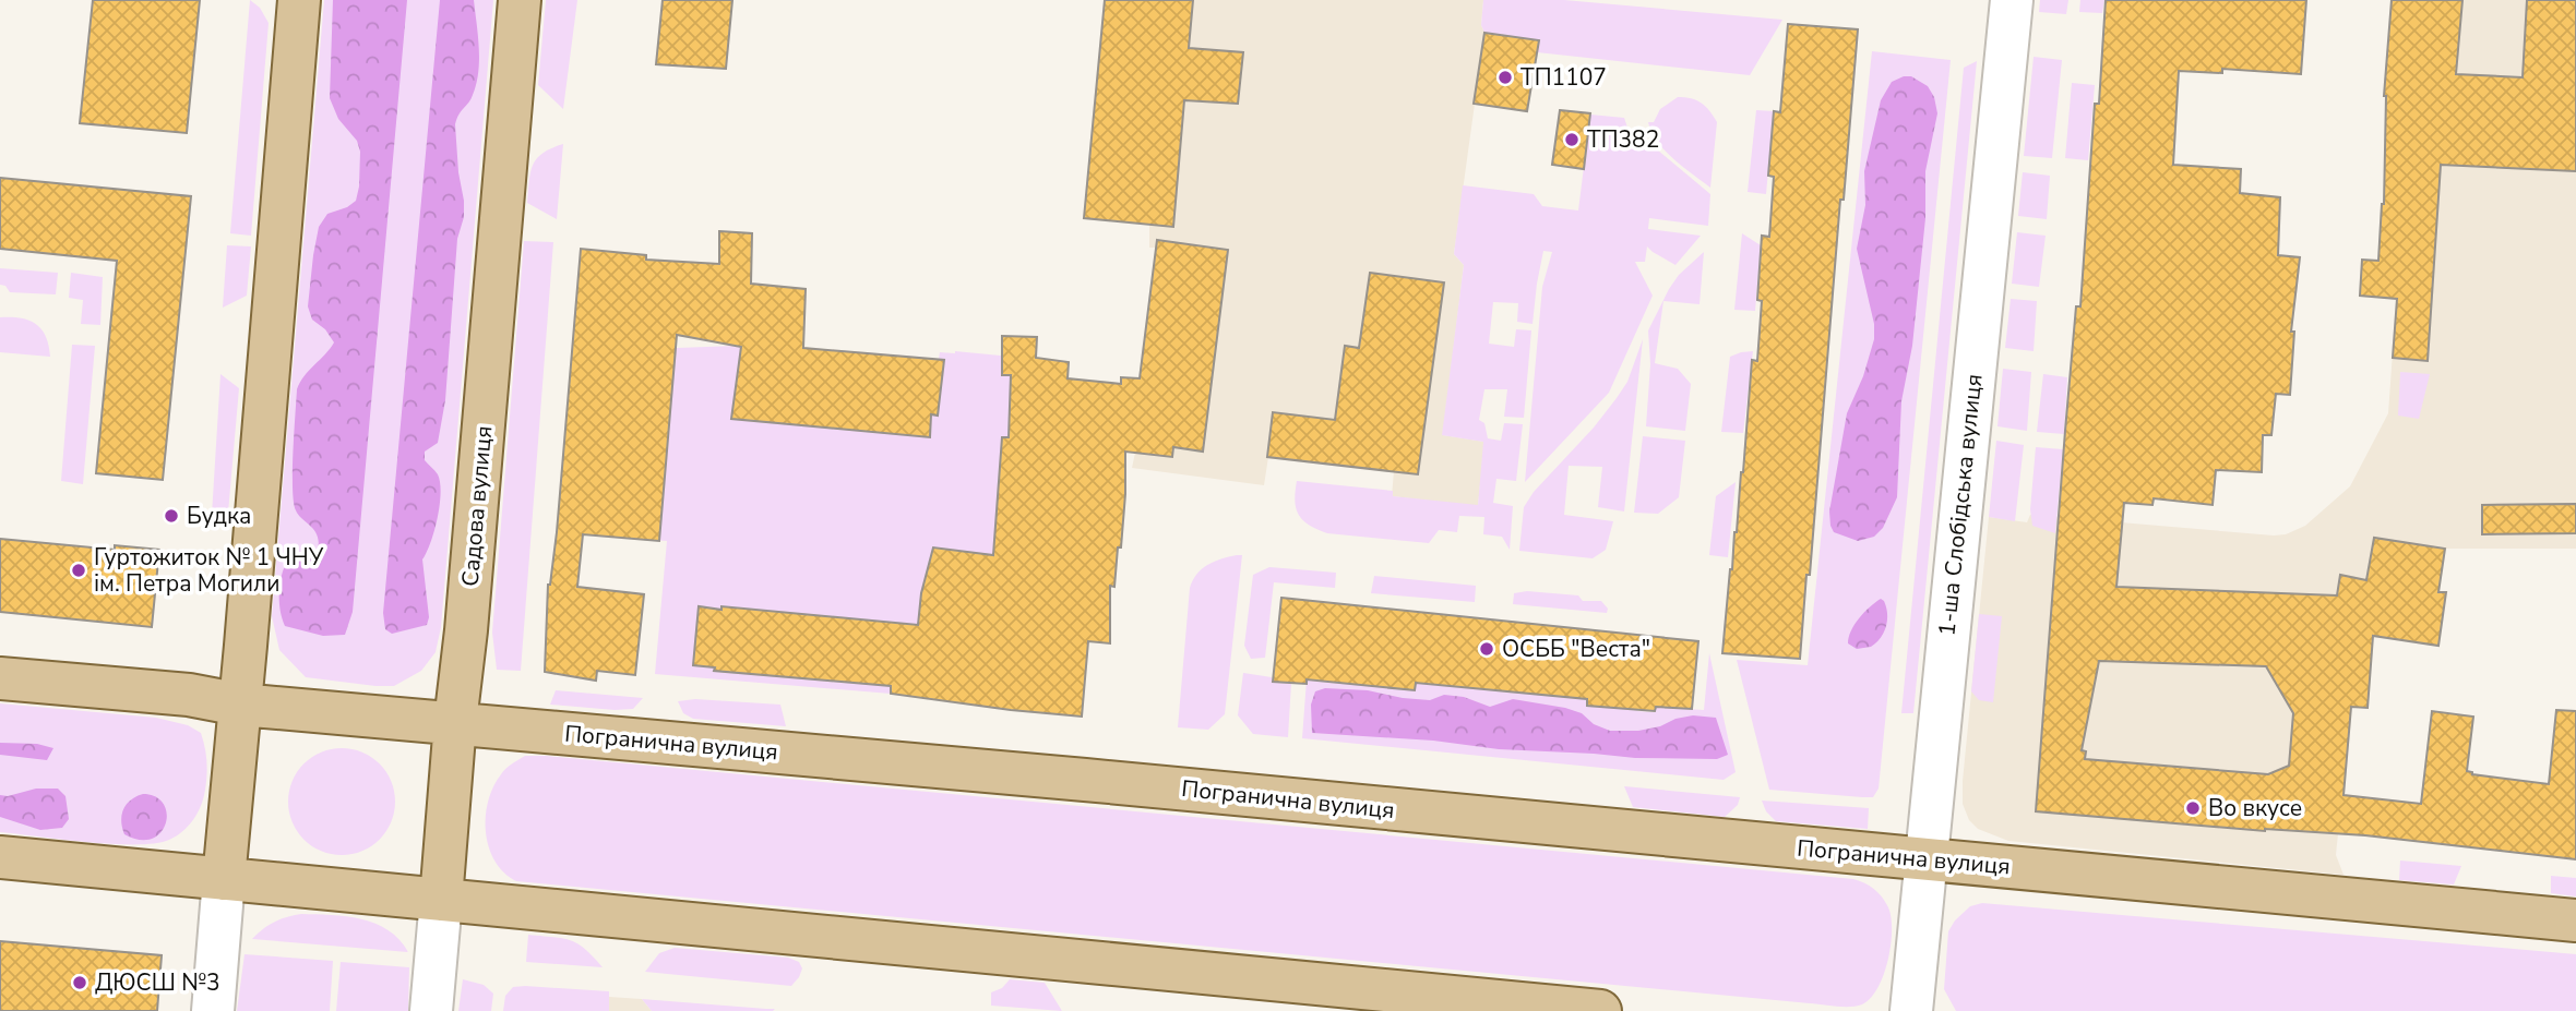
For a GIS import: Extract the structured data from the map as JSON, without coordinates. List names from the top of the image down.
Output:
{
  "streets": {
    "main road": ["Садова вулиця", "Погранична вулиця"],
    "street": ["1-ша Слобідська вулиця"]
  },
  "crossings": [
    ["1-ша Слобідська вулиця", "Погранична вулиця"],
    ["Садова вулиця", "Погранична вулиця"]
  ],
  "places": [
    "ТП1107",
    "ТП382",
    "Будка",
    "Гуртожиток № 1 ЧНУ ім. Петра Могили",
    "ОСББ \"Веста\"",
    "Во вкусе",
    "ДЮСШ №3"
  ]
}
